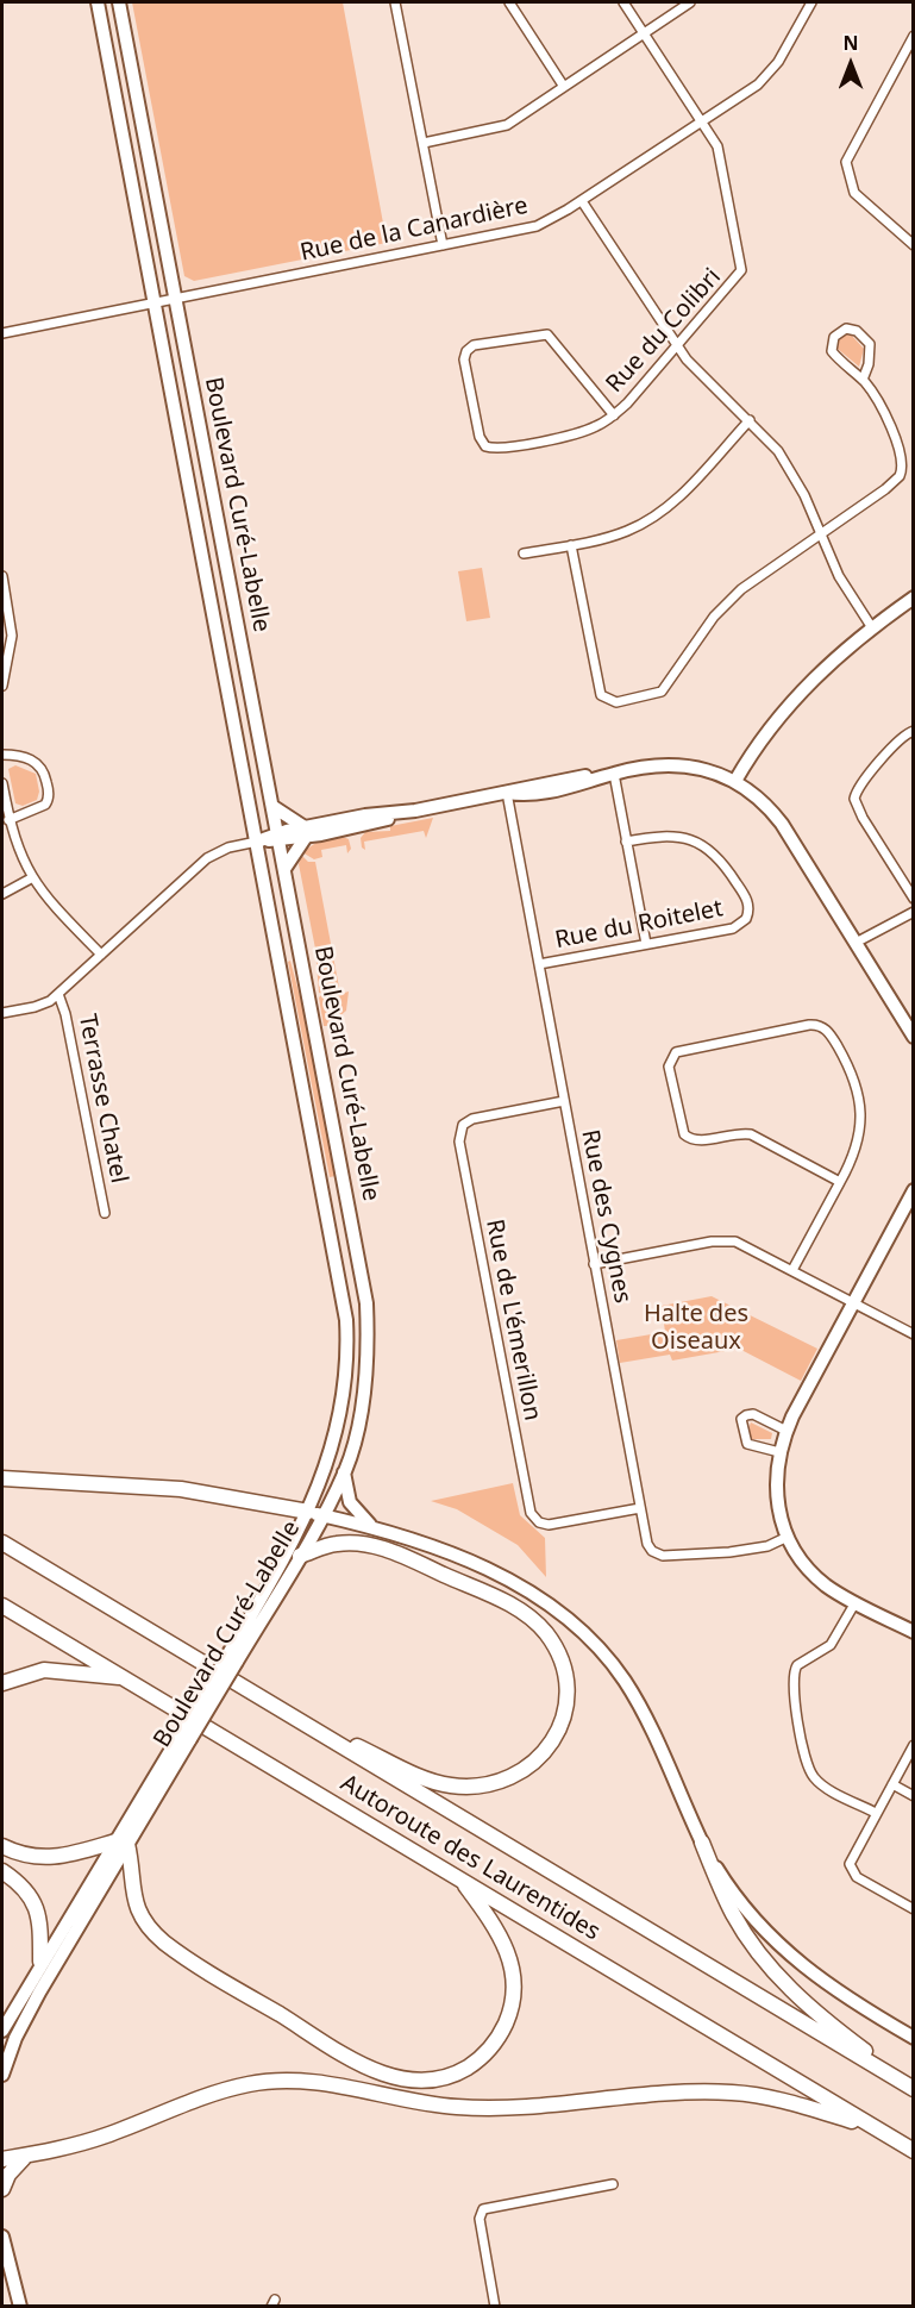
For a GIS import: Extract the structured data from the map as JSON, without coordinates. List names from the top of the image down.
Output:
{
  "streets": {
    "highway": ["Autoroute des Laurentides"],
    "main road": ["Boulevard Curé-Labelle"],
    "street": [
      "Rue de la Canardière",
      "Rue du Colibri",
      "Rue du Roitelet",
      "Terrasse Chatel",
      "Rue des Cygnes",
      "Rue de L'émerillon"
    ]
  },
  "crossings": [
    ["Rue de la Canardière", "Rue du Colibri"],
    ["Rue de la Canardière", "Boulevard Curé-Labelle"],
    ["Rue du Roitelet", "Rue des Cygnes"],
    ["Rue des Cygnes", "Rue de L'émerillon"]
  ],
  "parks": ["Halte des Oiseaux"],
  "north": "top"
}
